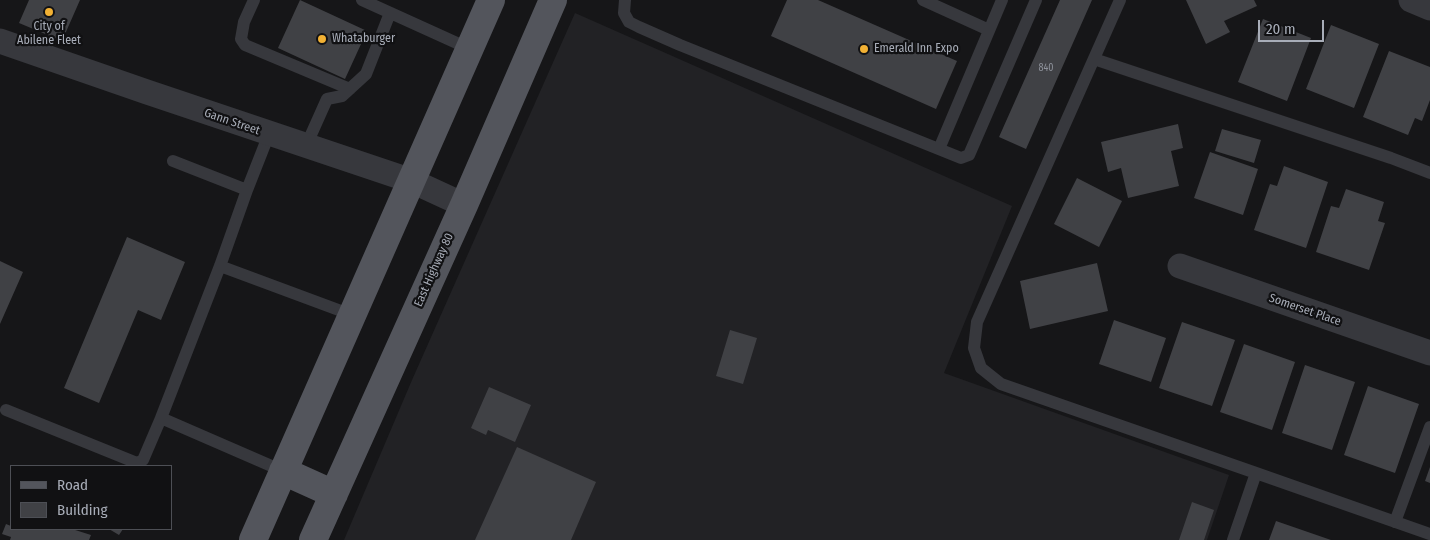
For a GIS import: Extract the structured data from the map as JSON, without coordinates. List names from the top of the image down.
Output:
{
  "streets": {
    "main road": ["East Highway 80"],
    "street": ["Gann Street", "Somerset Place"]
  },
  "crossings": [
    ["Gann Street", "East Highway 80"]
  ],
  "places": ["City of Abilene Fleet", "Whataburger", "Emerald Inn Expo"],
  "house_numbers": ["840"],
  "legend": ["Road", "Building"],
  "scale_bar": "20 m"
}
